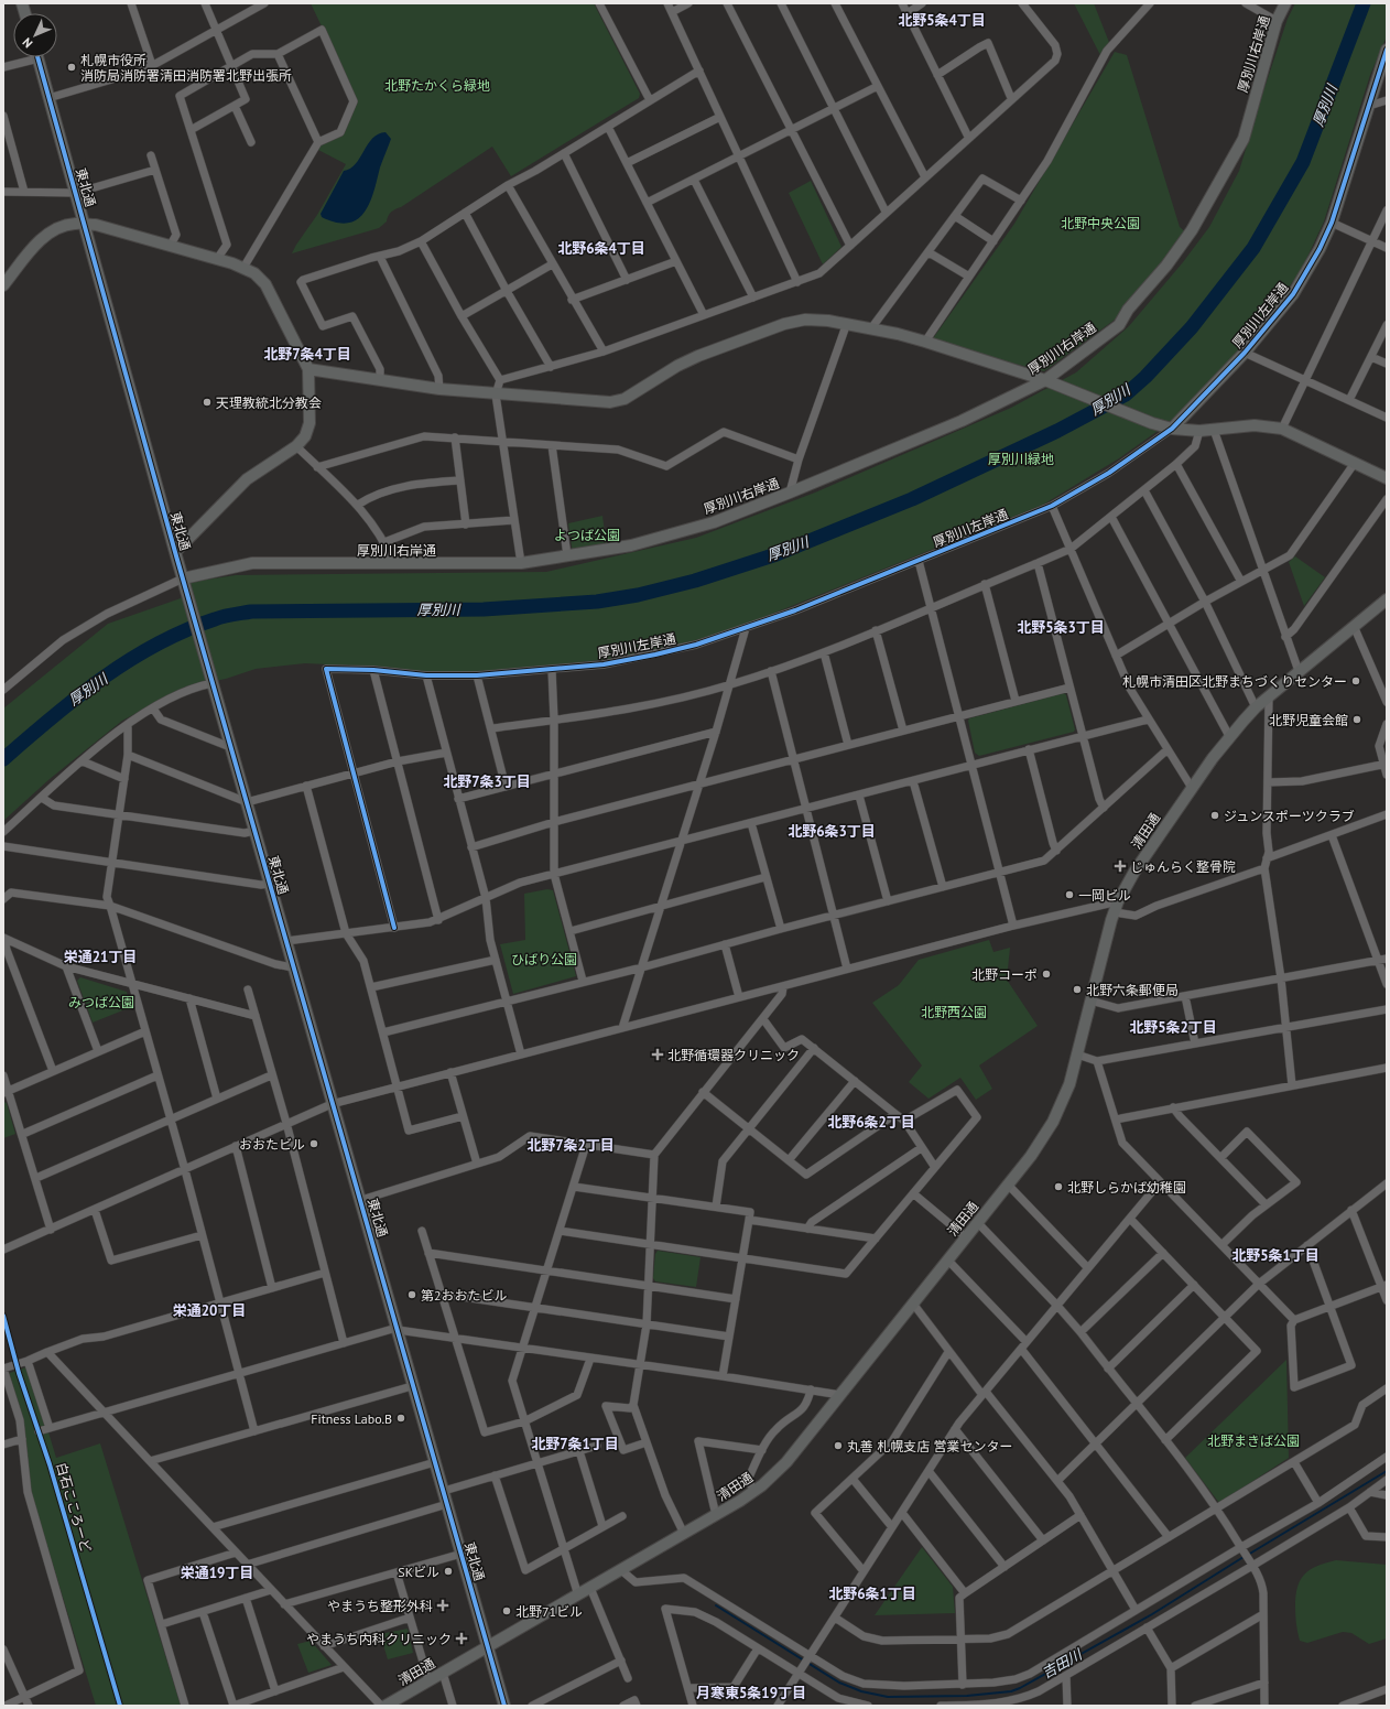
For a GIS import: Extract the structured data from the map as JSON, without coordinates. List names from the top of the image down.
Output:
{
  "streets": {
    "street": [
      "厚別川右岸通",
      "東北通",
      "厚別川左岸通",
      "清田通"
    ],
    "cycle path": ["白石こころーど"]
  },
  "crossings": [
    ["厚別川右岸通", "東北通"],
    ["東北通", "清田通"]
  ],
  "districts": [
    "北野5条4丁目",
    "北野6条4丁目",
    "北野7条4丁目",
    "北野5条3丁目",
    "北野7条3丁目",
    "北野6条3丁目",
    "栄通21丁目",
    "北野5条2丁目",
    "北野6条2丁目",
    "北野7条2丁目",
    "北野5条1丁目",
    "栄通20丁目",
    "北野7条1丁目",
    "栄通19丁目",
    "北野6条1丁目",
    "月寒東5条19丁目"
  ],
  "water": ["厚別川", "吉田川"],
  "parks": [
    "北野たかくら緑地",
    "北野中央公園",
    "厚別川緑地",
    "よつば公園",
    "ひばり公園",
    "みつば公園",
    "北野西公園",
    "北野まきば公園"
  ],
  "places": {
    "other": [
      "札幌市役所 消防局消防署清田消防署北野出張所",
      "天理教統北分教会",
      "札幌市清田区北野まちづくりセンター",
      "北野児童会館",
      "ジュンスポーツクラブ",
      "一岡ビル",
      "北野コーポ",
      "北野六条郵便局",
      "おおたビル",
      "北野しらかば幼稚園",
      "第2おおたビル",
      "Fitness Labo.B",
      "丸善 札幌支店 営業センター",
      "SKビル",
      "北野71ビル"
    ],
    "health": [
      "じゅんらく整骨院",
      "北野循環器クリニック",
      "やまうち整形外科",
      "やまうち内科クリニック"
    ]
  },
  "north": "bottom left"
}
